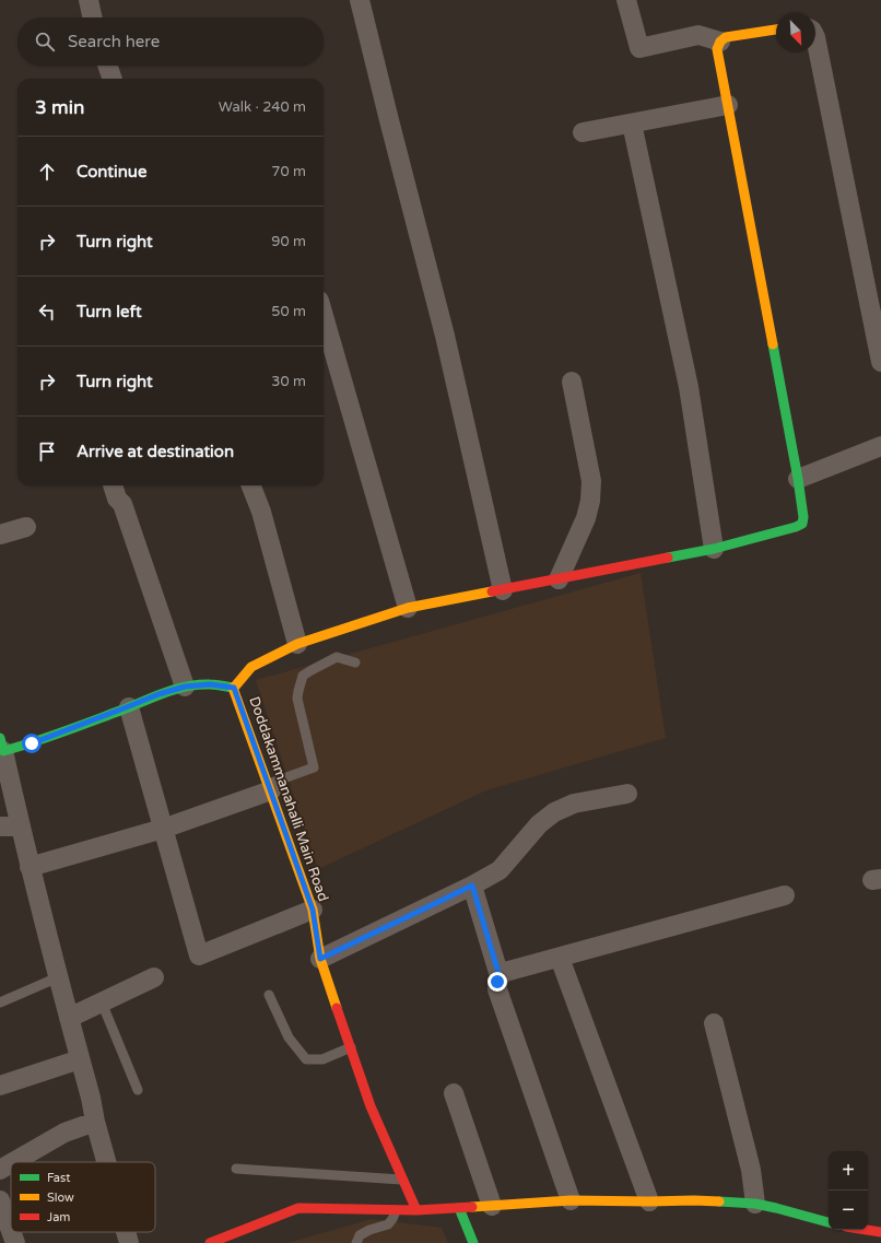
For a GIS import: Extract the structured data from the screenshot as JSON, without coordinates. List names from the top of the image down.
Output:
{
  "streets": {
    "street": ["Doddakammanahalli Main Road"]
  },
  "legend": ["Fast", "Slow", "Jam"],
  "north": "bottom right",
  "page": {
    "search": "Search here",
    "heading": ["3 min", "Walk · 240 m"],
    "list": [
      ["Continue", "70 m"],
      ["Turn right", "90 m"],
      ["Turn left", "50 m"],
      ["Turn right", "30 m"],
      "Arrive at destination"
    ],
    "map_buttons": ["+", "−"]
  }
}
